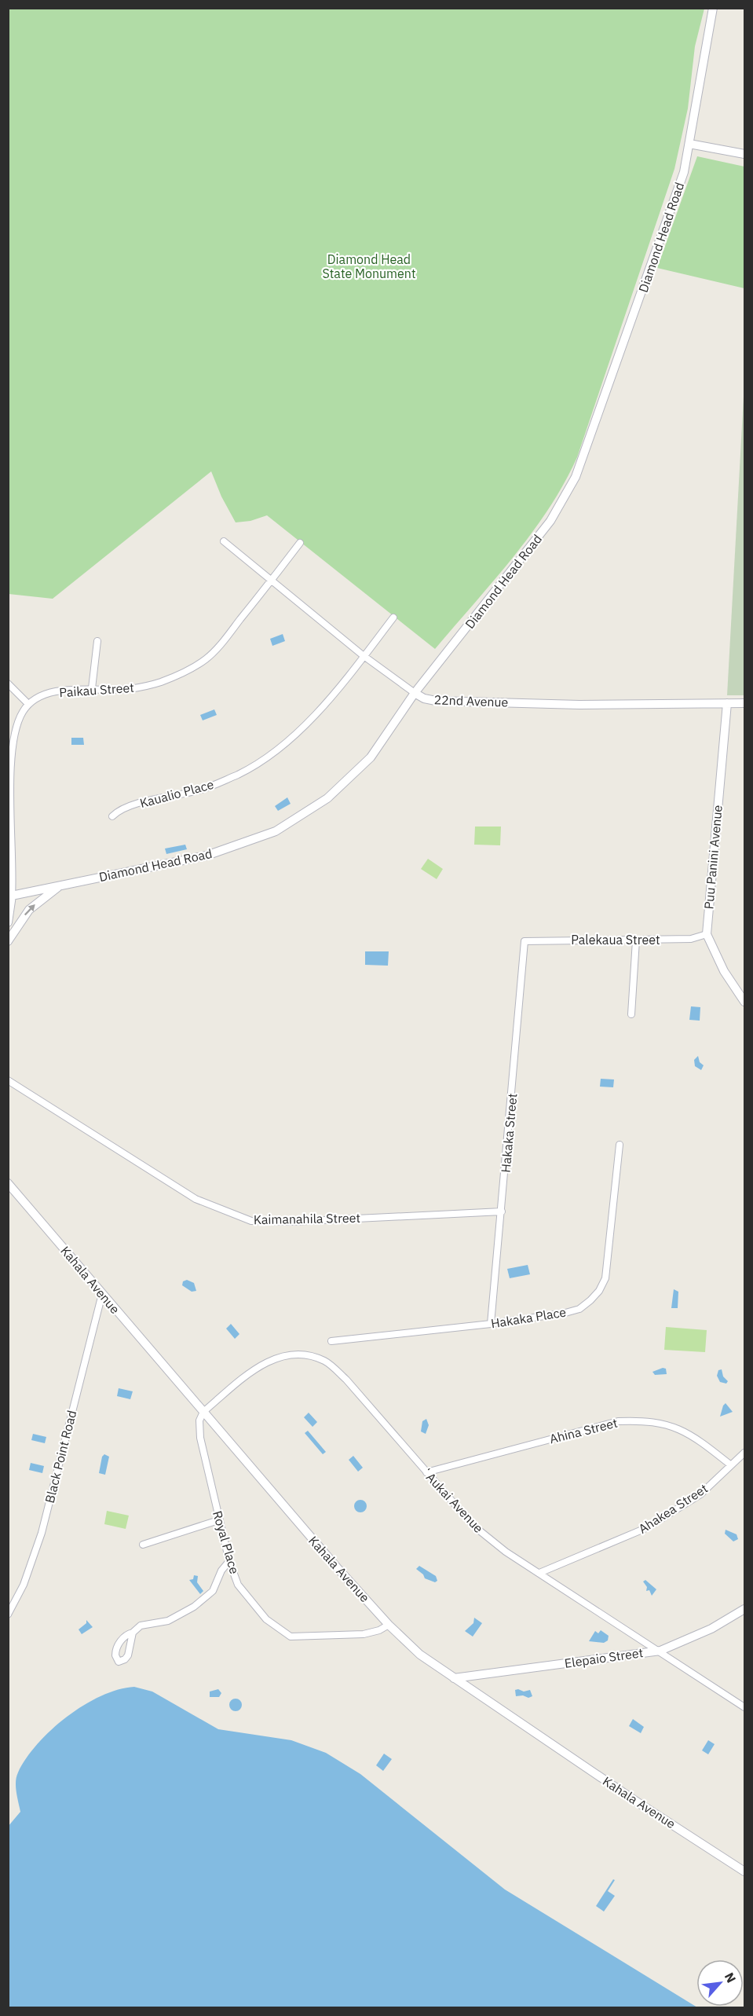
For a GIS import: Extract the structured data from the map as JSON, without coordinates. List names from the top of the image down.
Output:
{
  "streets": {
    "street": [
      "Diamond Head Road",
      "Paikau Street",
      "22nd Avenue",
      "Kaualio Place",
      "Puu Panini Avenue",
      "Palekaua Street",
      "Hakaka Street",
      "Kaimanahila Street",
      "Kahala Avenue",
      "Hakaka Place",
      "Ahina Street",
      "Black Point Road",
      "ʻAukai Avenue",
      "Ahakea Street",
      "Royal Place",
      "Elepaio Street"
    ]
  },
  "crossings": [
    ["Diamond Head Road", "22nd Avenue"],
    ["Paikau Street", "22nd Avenue"],
    ["22nd Avenue", "Kaualio Place"],
    ["22nd Avenue", "Puu Panini Avenue"],
    ["Puu Panini Avenue", "Palekaua Street"],
    ["Palekaua Street", "Hakaka Street"],
    ["Hakaka Street", "Kaimanahila Street"],
    ["Hakaka Street", "Hakaka Place"],
    ["Kahala Avenue", "Black Point Road"],
    ["Kahala Avenue", "ʻAukai Avenue"],
    ["Kahala Avenue", "Royal Place"],
    ["Kahala Avenue", "Elepaio Street"],
    ["Ahina Street", "ʻAukai Avenue"],
    ["Ahina Street", "Ahakea Street"],
    ["ʻAukai Avenue", "Ahakea Street"],
    ["ʻAukai Avenue", "Royal Place"],
    ["ʻAukai Avenue", "Elepaio Street"]
  ],
  "parks": ["Diamond Head State Monument"],
  "north": "top right"
}
